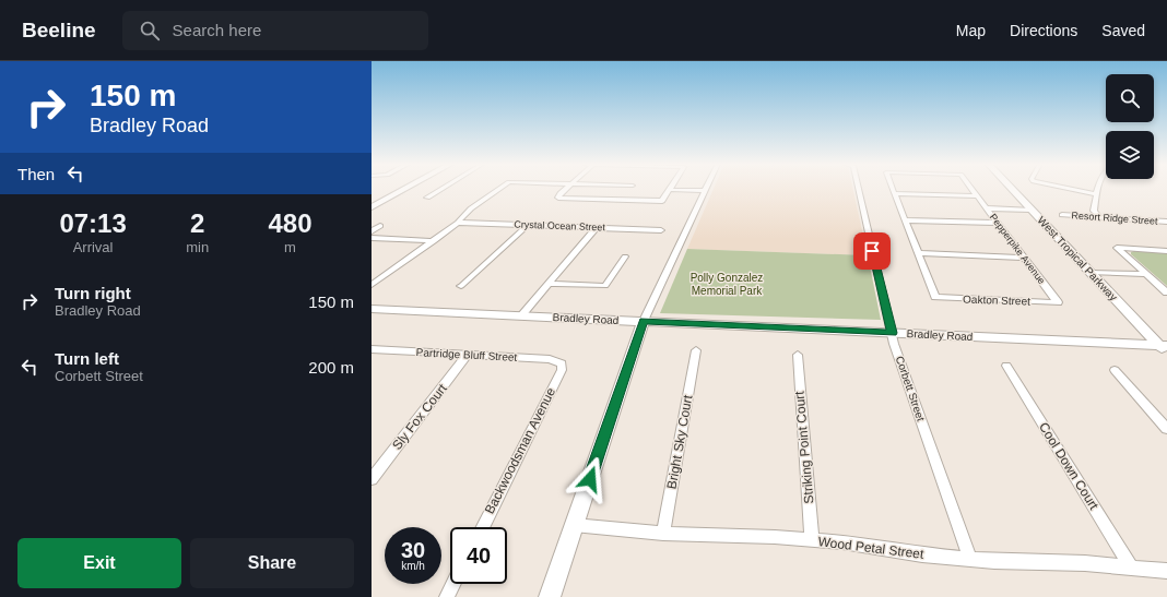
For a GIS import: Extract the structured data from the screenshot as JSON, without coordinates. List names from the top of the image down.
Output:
{
  "streets": {
    "street": [
      "Resort Ridge Street",
      "Crystal Ocean Street",
      "Pepperpike Avenue",
      "West Tropical Parkway",
      "Oakton Street",
      "Bradley Road",
      "Partridge Bluff Street",
      "Corbett Street",
      "Sly Fox Court",
      "Bright Sky Court",
      "Striking Point Court",
      "Backwoodsman Avenue",
      "Cool Down Court",
      "Wood Petal Street"
    ]
  },
  "crossings": [
    ["Pepperpike Avenue", "Oakton Street"],
    ["West Tropical Parkway", "Bradley Road"],
    ["Bradley Road", "Corbett Street"],
    ["Partridge Bluff Street", "Sly Fox Court"],
    ["Partridge Bluff Street", "Backwoodsman Avenue"],
    ["Corbett Street", "Wood Petal Street"],
    ["Bright Sky Court", "Wood Petal Street"],
    ["Striking Point Court", "Wood Petal Street"],
    ["Cool Down Court", "Wood Petal Street"]
  ],
  "parks": ["Polly Gonzalez Memorial Park"],
  "page": {
    "header": "Beeline",
    "search": "Search here",
    "nav": ["Map", "Directions", "Saved"],
    "turn": ["150 m", "Bradley Road"],
    "then": "Then",
    "eta": [
      "07:13",
      "Arrival",
      "2",
      "min",
      "480",
      "m"
    ],
    "list": [
      {
        "name": "Turn right",
        "note": "Bradley Road",
        "value": "150 m"
      },
      {
        "name": "Turn left",
        "note": "Corbett Street",
        "value": "200 m"
      }
    ],
    "speed": "30 km/h",
    "limit": "40",
    "buttons": ["Exit", "Share"]
  }
}
